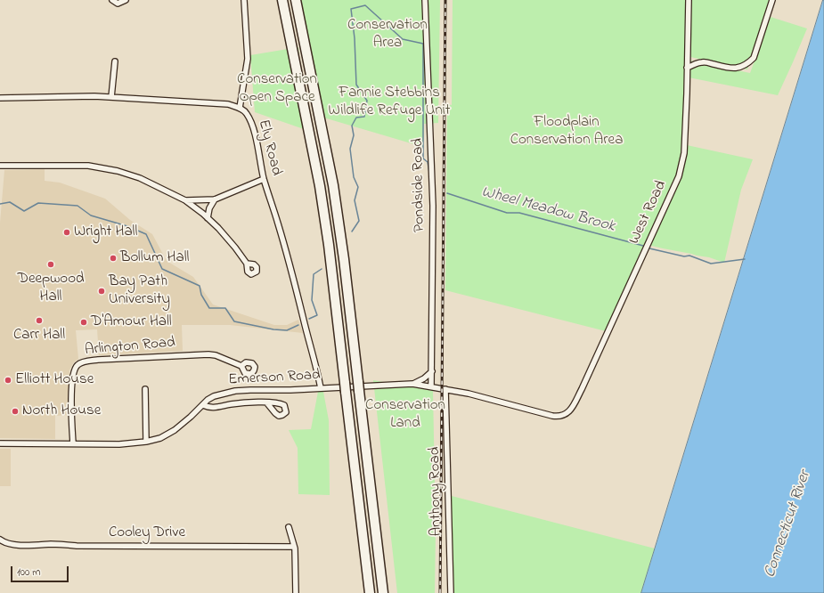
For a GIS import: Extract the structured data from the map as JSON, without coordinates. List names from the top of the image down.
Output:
{
  "streets": {
    "street": [
      "Ely Road",
      "Pondside Road",
      "West Road",
      "Arlington Road",
      "Emerson Road",
      "Anthony Road",
      "Cooley Drive"
    ]
  },
  "crossings": [
    ["Ely Road", "Emerson Road"],
    ["Pondside Road", "Emerson Road"],
    ["West Road", "Emerson Road"],
    ["Arlington Road", "Emerson Road"],
    ["Emerson Road", "Anthony Road"]
  ],
  "water": ["Wheel Meadow Brook", "Connecticut River"],
  "parks": [
    "Conservation Area",
    "Conservation Open Space",
    "Fannie Stebbins Wildlife Refuge Unit",
    "Floodplain Conservation Area",
    "Conservation Land"
  ],
  "places": [
    "Wright Hall",
    "Bollum Hall",
    "Deepwood Hall",
    "Bay Path University",
    "Carr Hall",
    "D'Amour Hall",
    "Elliott House",
    "North House"
  ],
  "scale_bar": "100 m"
}
